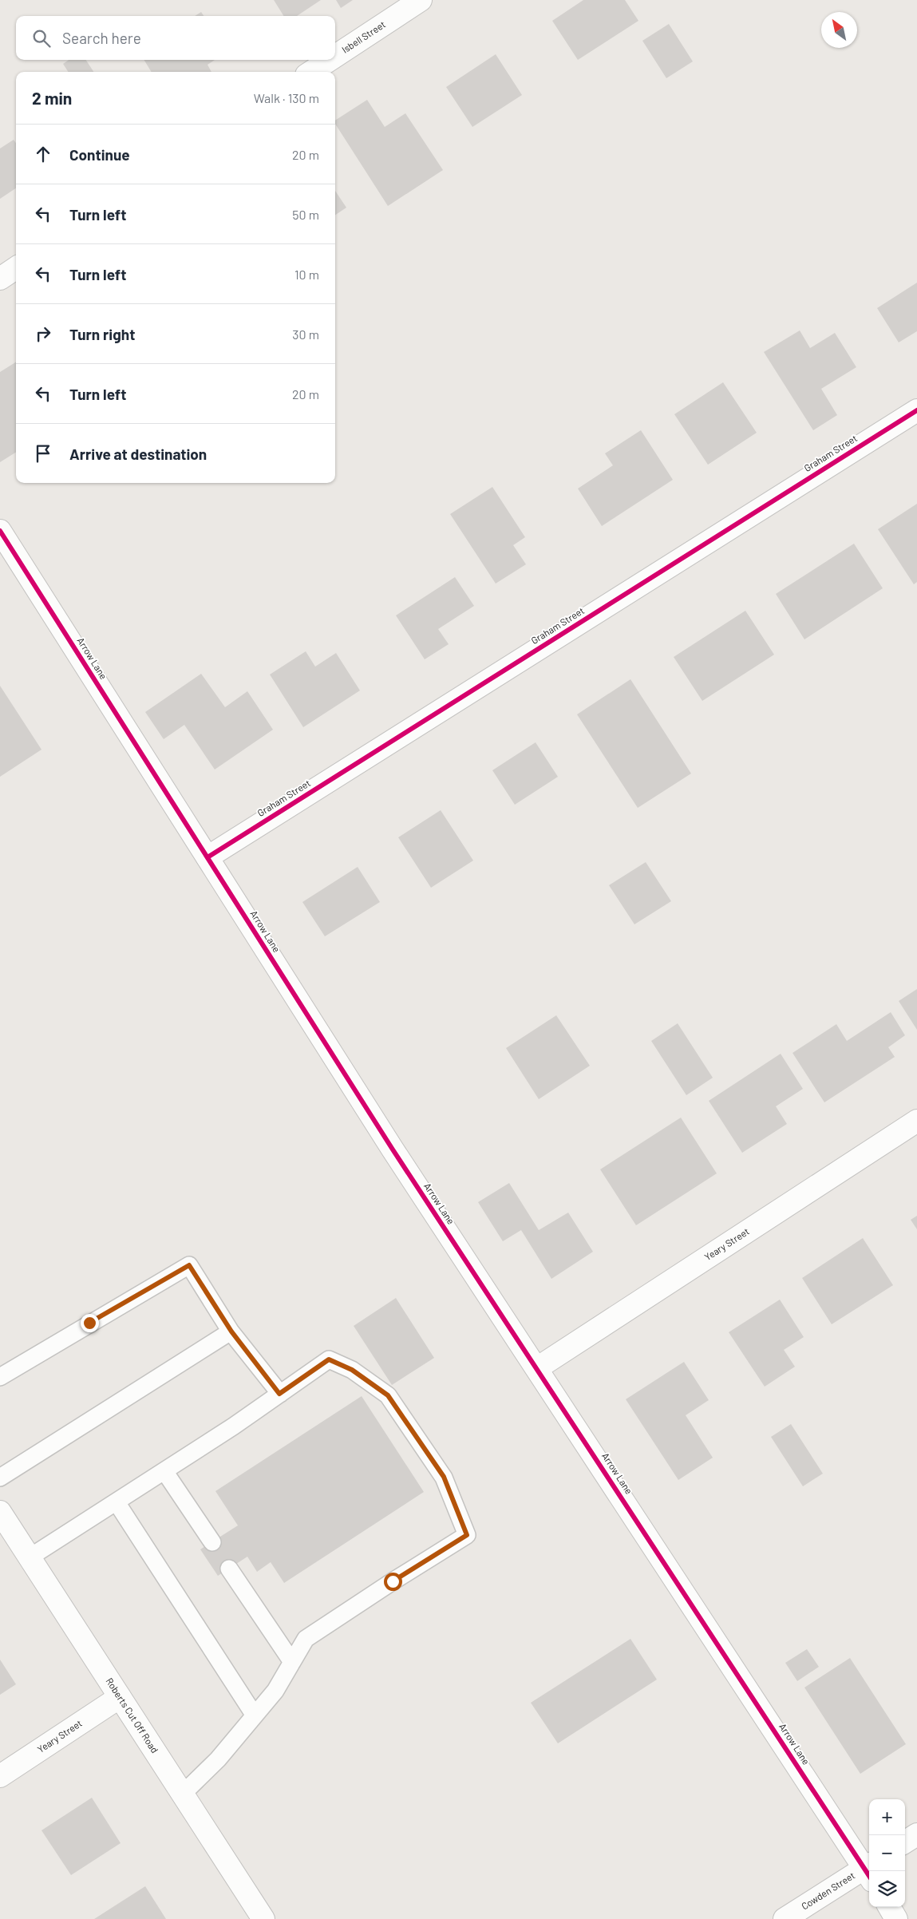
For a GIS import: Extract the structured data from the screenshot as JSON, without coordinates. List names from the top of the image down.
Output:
{
  "streets": {
    "street": [
      "Isbell Street",
      "Graham Street",
      "Arrow Lane",
      "Yeary Street",
      "Roberts Cut Off Road",
      "Cowden Street"
    ]
  },
  "crossings": [
    ["Graham Street", "Arrow Lane"],
    ["Arrow Lane", "Yeary Street"],
    ["Yeary Street", "Roberts Cut Off Road"]
  ],
  "north": "top left",
  "page": {
    "search": "Search here",
    "heading": ["2 min", "Walk · 130 m"],
    "list": [
      ["Continue", "20 m"],
      ["Turn left", "50 m"],
      ["Turn left", "10 m"],
      ["Turn right", "30 m"],
      ["Turn left", "20 m"],
      "Arrive at destination"
    ],
    "map_buttons": ["+", "−"]
  }
}
